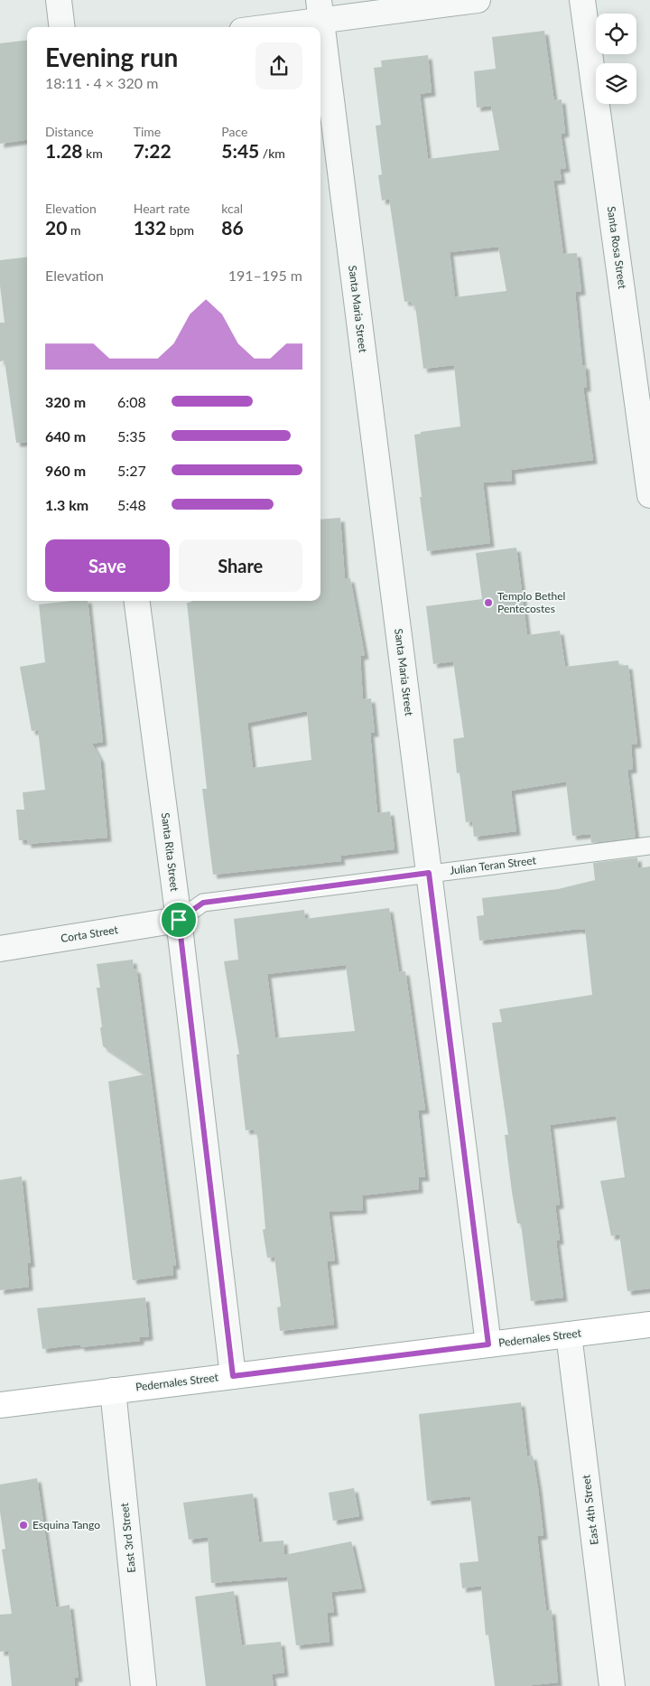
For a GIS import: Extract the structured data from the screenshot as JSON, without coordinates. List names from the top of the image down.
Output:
{
  "streets": {
    "street": [
      "Santa Rosa Street",
      "Santa Maria Street",
      "Santa Rita Street",
      "Corta Street",
      "Pedernales Street",
      "East 4th Street",
      "East 3rd Street"
    ],
    "lane": ["Julian Teran Street"]
  },
  "crossings": [
    ["Santa Maria Street", "Julian Teran Street"],
    ["Santa Maria Street", "Pedernales Street"],
    ["Santa Rita Street", "Julian Teran Street"],
    ["Santa Rita Street", "Corta Street"],
    ["Santa Rita Street", "Pedernales Street"],
    ["Julian Teran Street", "Corta Street"],
    ["Pedernales Street", "East 4th Street"],
    ["Pedernales Street", "East 3rd Street"]
  ],
  "places": ["Templo Bethel Pentecostes", "Esquina Tango"],
  "page": {
    "heading": ["Evening run", "18:11 · 4 × 320 m"],
    "stats": [
      ["Distance", "1.28 km"],
      ["Time", "7:22"],
      ["Pace", "5:45 /km"],
      ["Elevation", "20 m"],
      ["Heart rate", "132 bpm"],
      ["kcal", "86"]
    ],
    "chart": ["Elevation", "191–195 m"],
    "list": [
      {
        "name": "320 m",
        "note": "6:08"
      },
      {
        "name": "640 m",
        "note": "5:35"
      },
      {
        "name": "960 m",
        "note": "5:27"
      },
      {
        "name": "1.3 km",
        "note": "5:48"
      }
    ],
    "buttons": ["Save", "Share"]
  }
}
